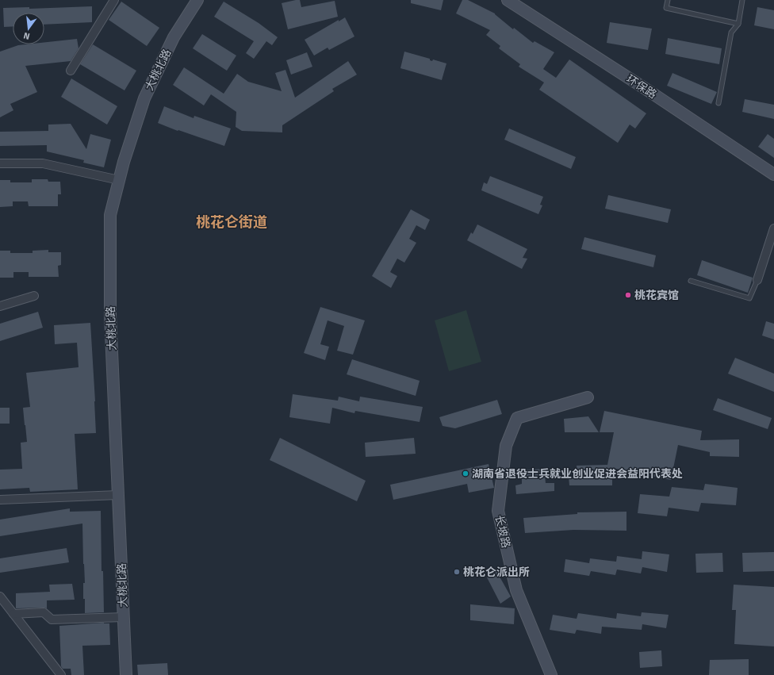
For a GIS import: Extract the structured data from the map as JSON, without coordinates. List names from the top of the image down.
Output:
{
  "streets": {
    "street": ["大桃北路", "环保路", "长坡路"]
  },
  "districts": ["桃花仑街道"],
  "places": ["桃花宾馆", "湖南省退役士兵就业创业促进会益阳代表处", "桃花仑派出所"],
  "north": "bottom"
}
